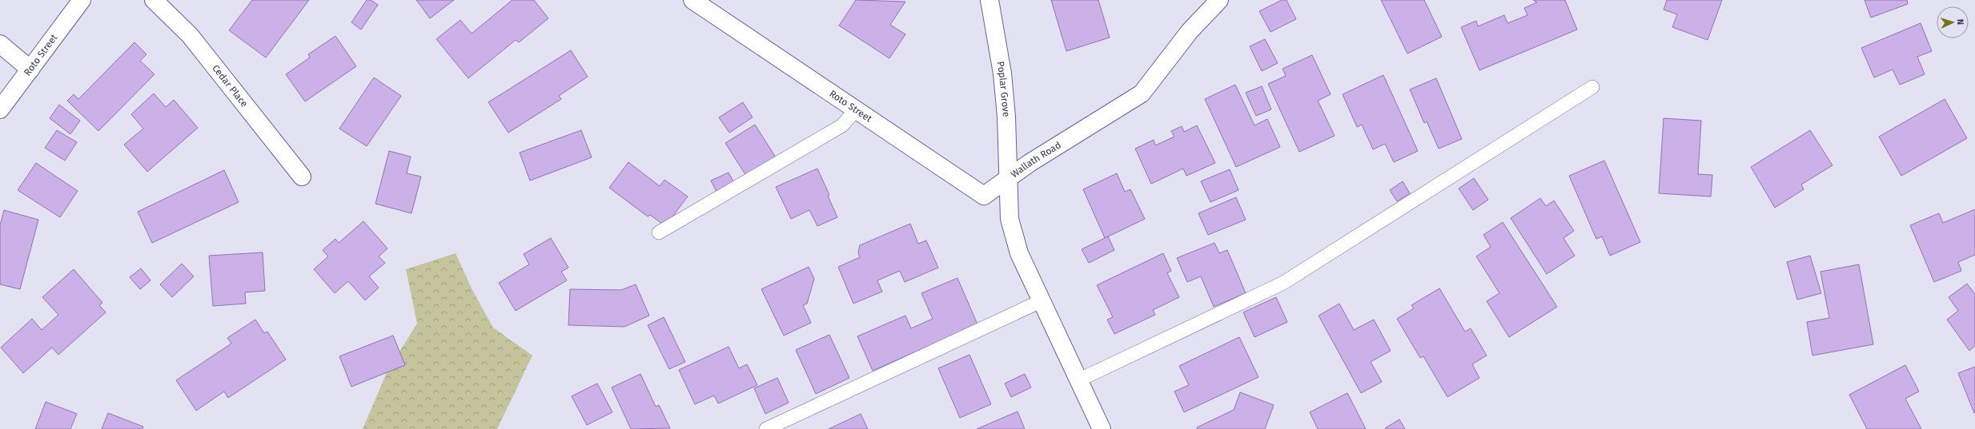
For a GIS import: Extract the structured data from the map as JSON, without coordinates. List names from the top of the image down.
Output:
{
  "streets": {
    "street": [
      "Roto Street",
      "Cedar Place",
      "Poplar Grove",
      "Wallath Road"
    ]
  },
  "crossings": [
    ["Roto Street", "Poplar Grove"],
    ["Roto Street", "Wallath Road"],
    ["Poplar Grove", "Wallath Road"]
  ],
  "north": "right"
}
